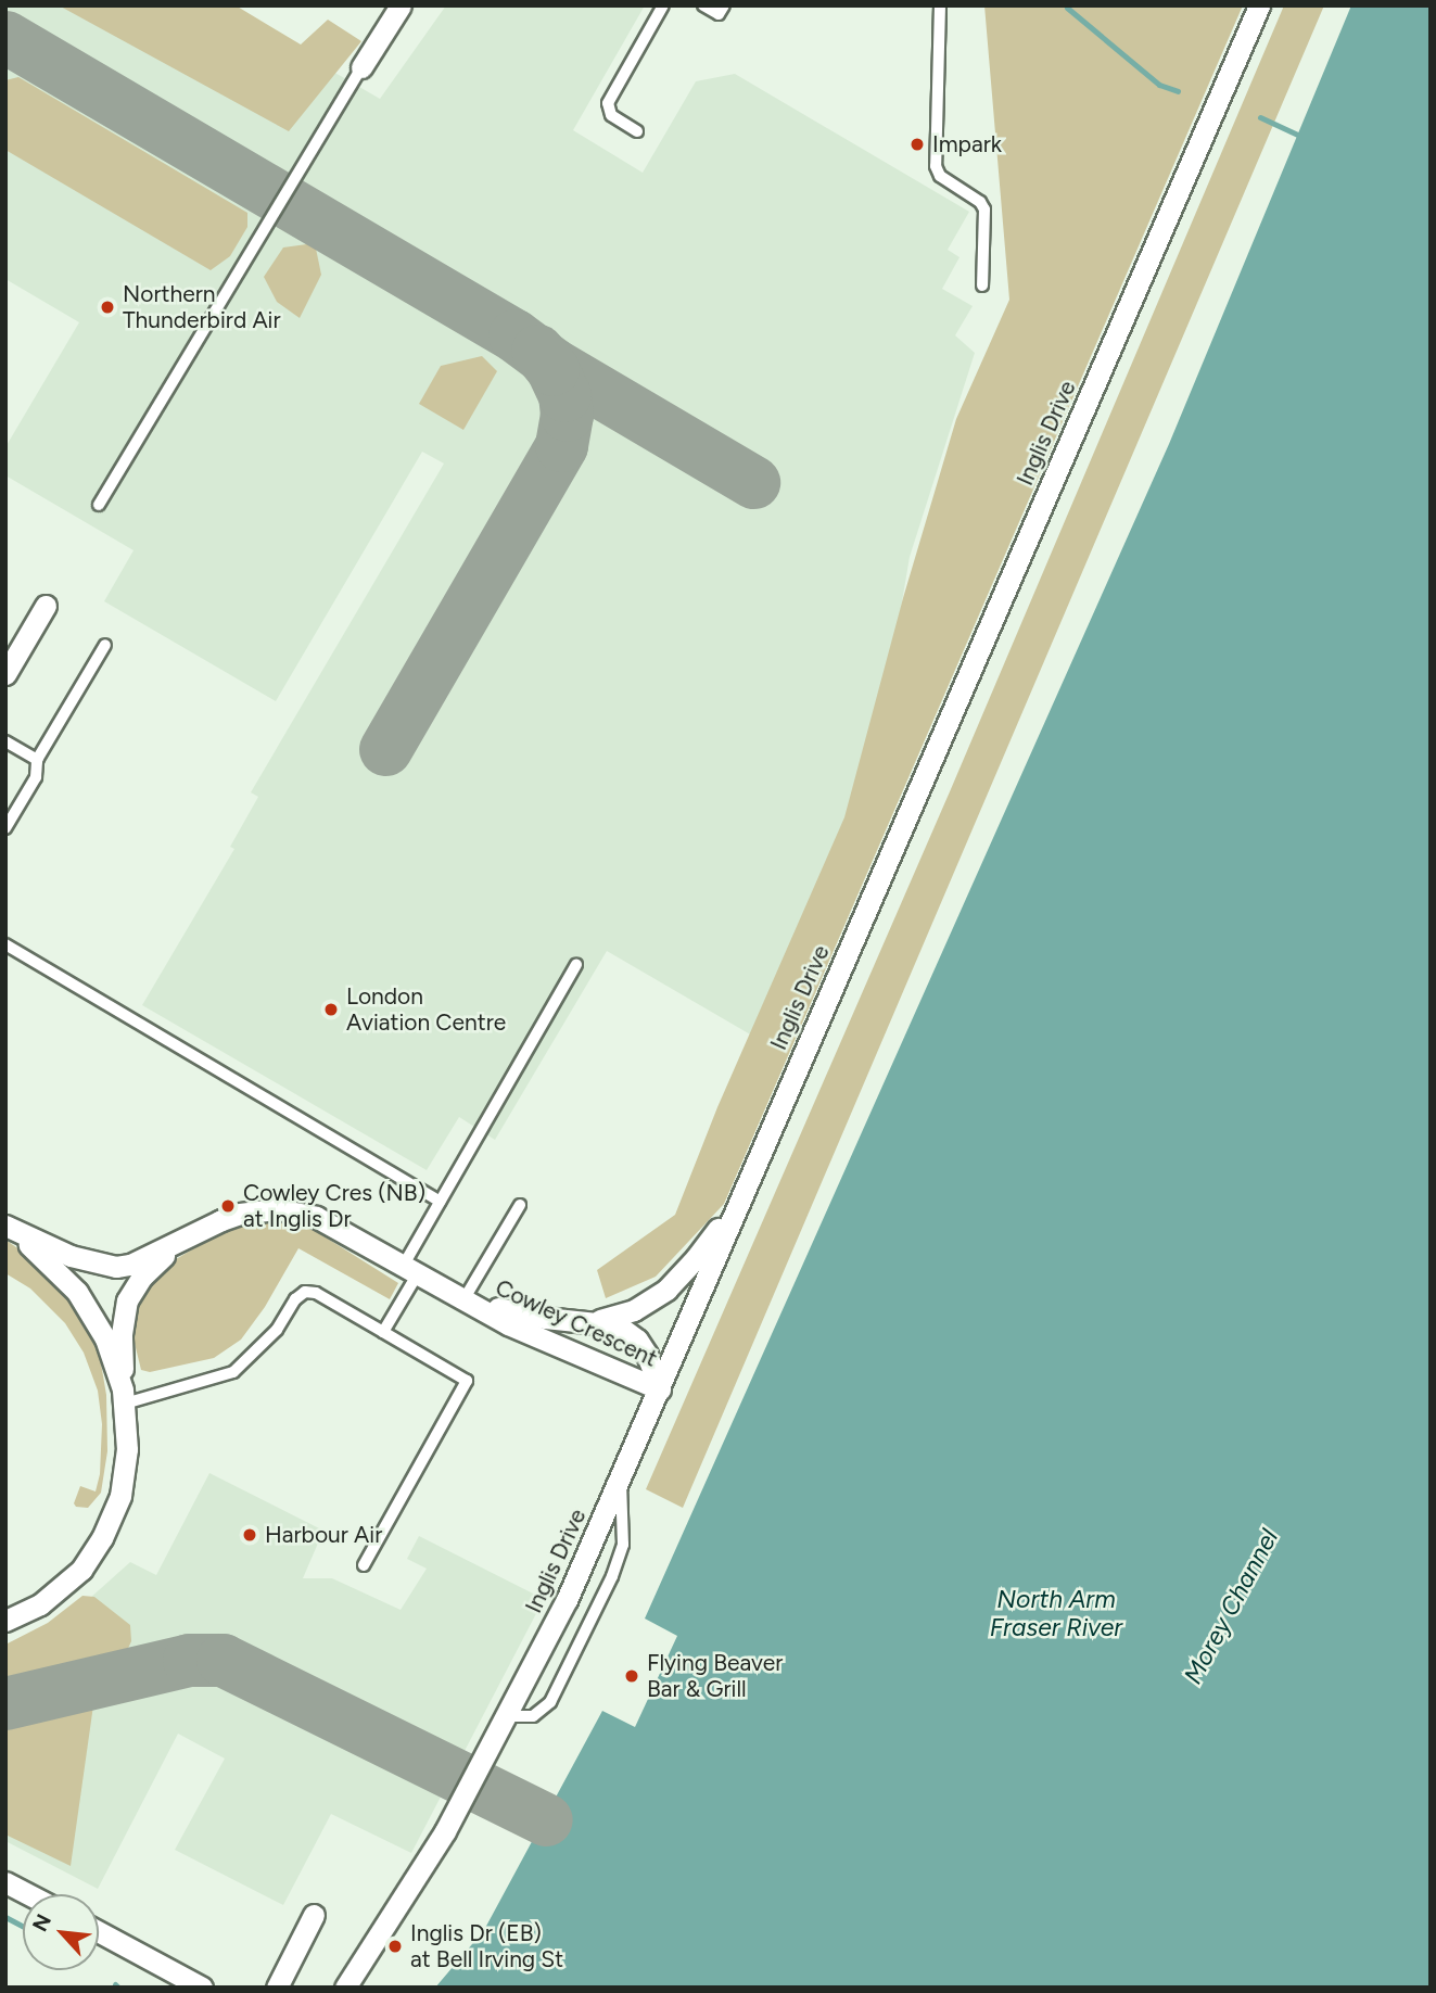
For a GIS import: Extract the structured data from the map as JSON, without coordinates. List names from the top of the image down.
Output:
{
  "streets": {
    "street": ["Inglis Drive", "Cowley Crescent"]
  },
  "crossings": [
    ["Inglis Drive", "Cowley Crescent"]
  ],
  "water": ["North Arm Fraser River", "Morey Channel"],
  "places": [
    "Impark",
    "Northern Thunderbird Air",
    "London Aviation Centre",
    "Cowley Cres (NB) at Inglis Dr",
    "Harbour Air",
    "Flying Beaver Bar & Grill",
    "Inglis Dr (EB) at Bell Irving St"
  ],
  "north": "top left"
}
